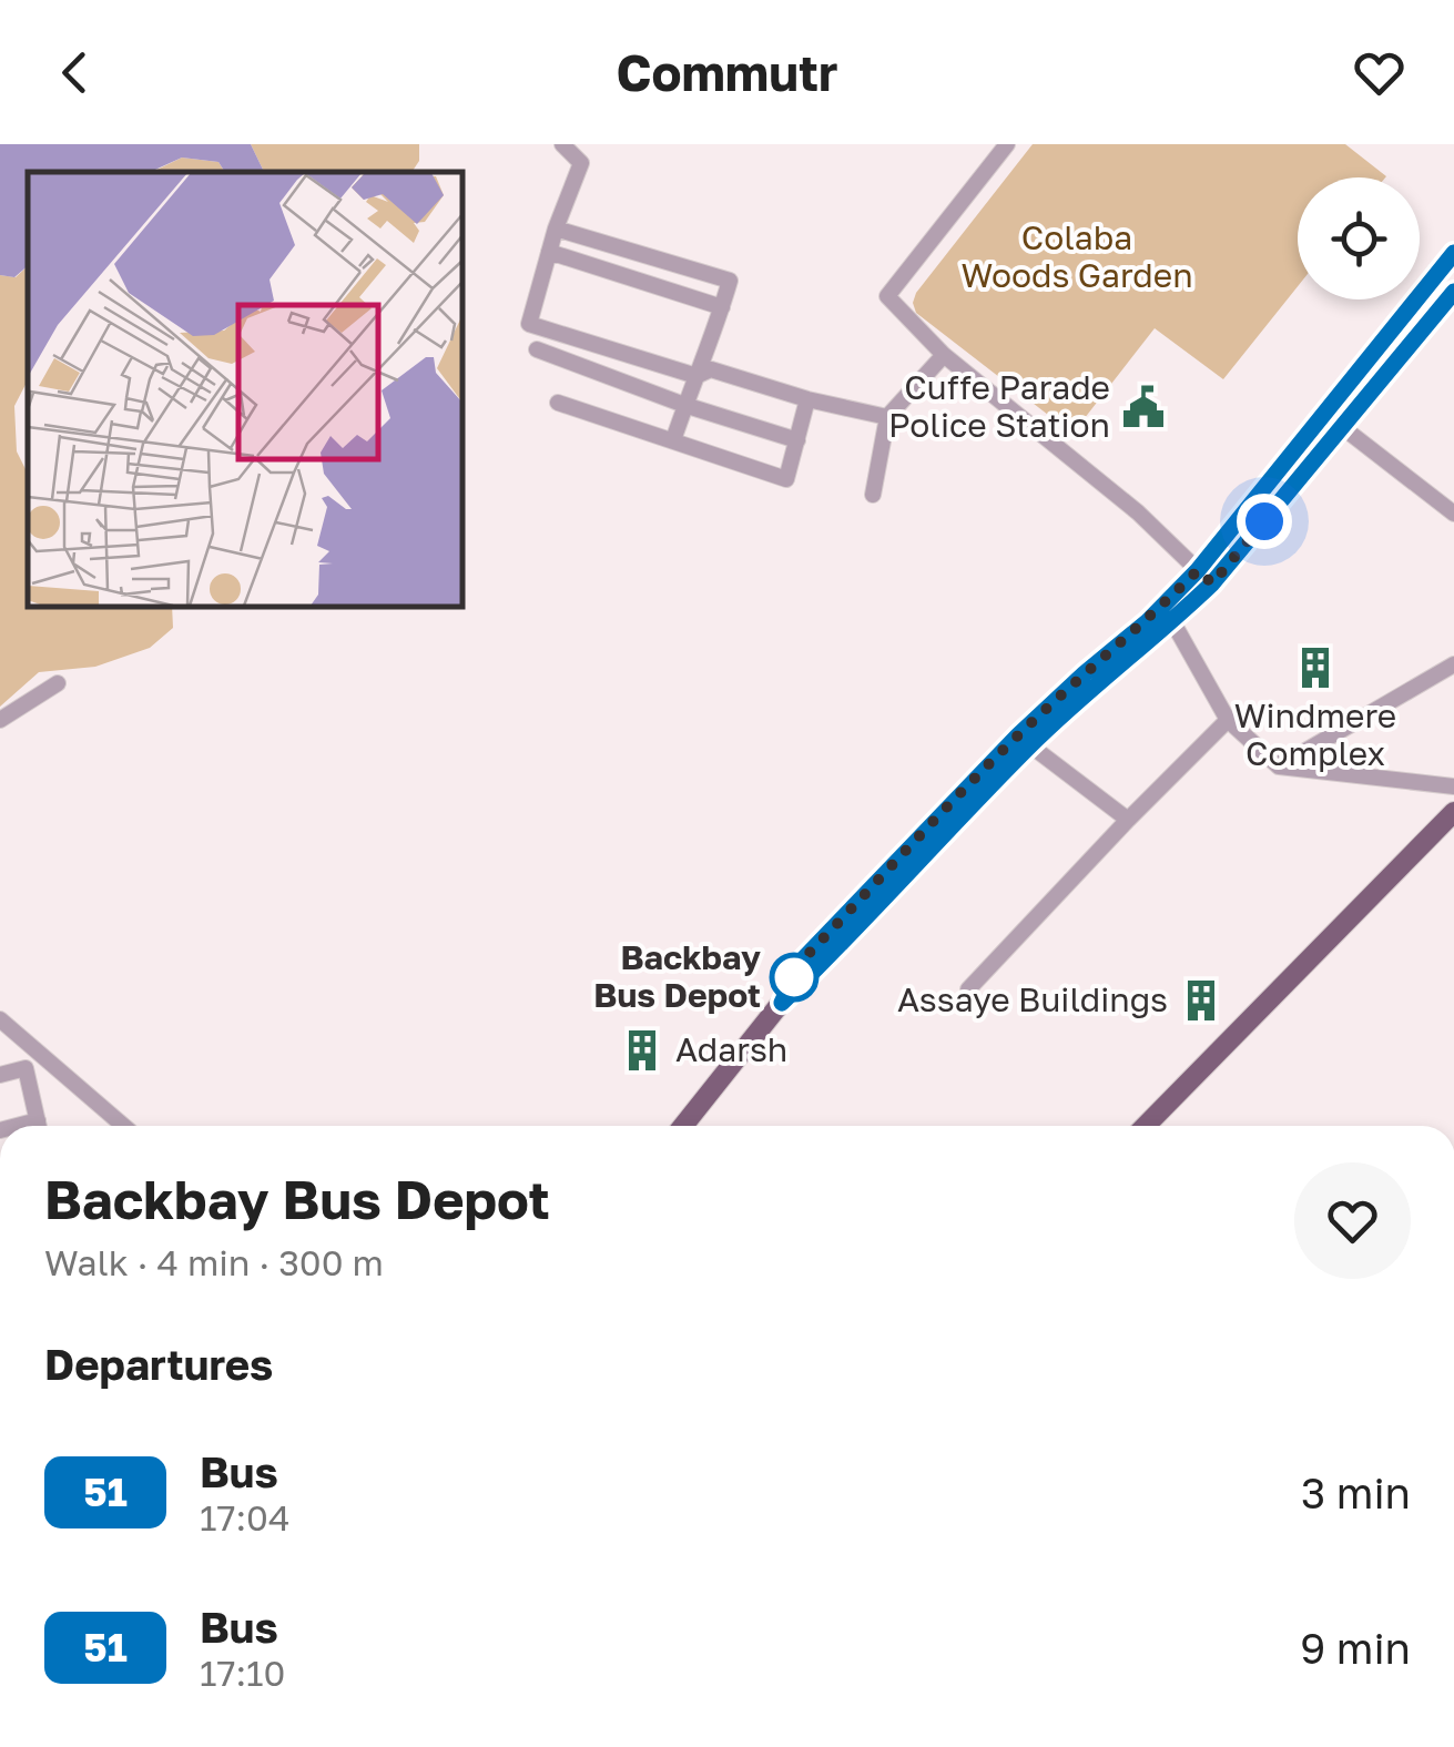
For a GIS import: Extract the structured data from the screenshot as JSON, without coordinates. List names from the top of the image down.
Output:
{
  "parks": ["Colaba Woods Garden"],
  "places": {
    "public building": ["Cuffe Parade Police Station"],
    "building": ["Windmere Complex", "Assaye Buildings", "Adarsh"],
    "other": ["Backbay Bus Depot"]
  },
  "lines": ["bus line 51"],
  "page": {
    "header": "Commutr",
    "heading": [
      ["Backbay Bus Depot", "Walk · 4 min · 300 m"],
      "Departures"
    ],
    "list": [
      {
        "mark": "51",
        "name": "Bus",
        "note": "17:04",
        "value": "3 min"
      },
      {
        "mark": "51",
        "name": "Bus",
        "note": "17:10",
        "value": "9 min"
      }
    ]
  }
}
